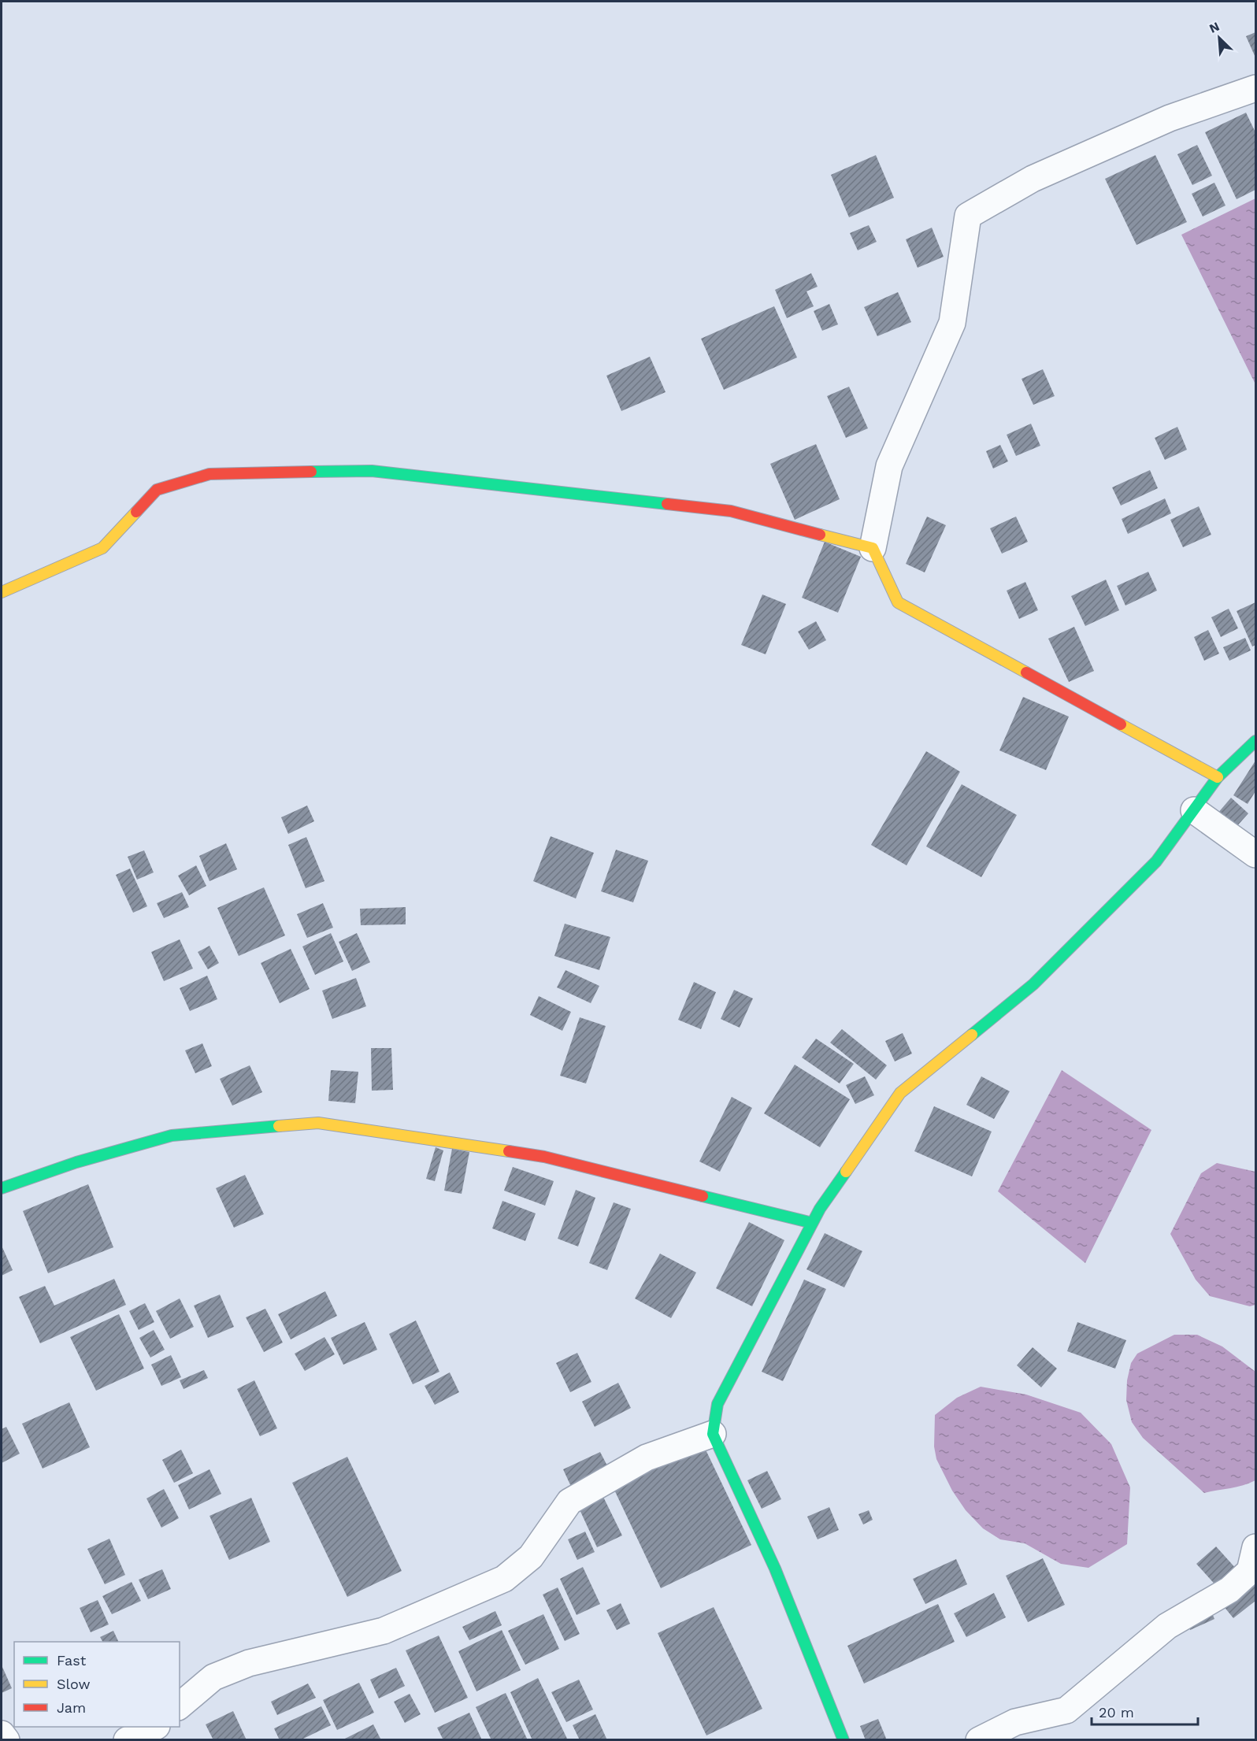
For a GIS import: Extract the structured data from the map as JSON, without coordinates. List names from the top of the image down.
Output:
{
  "legend": ["Fast", "Slow", "Jam"],
  "scale_bar": "20 m",
  "north": "top left"
}
